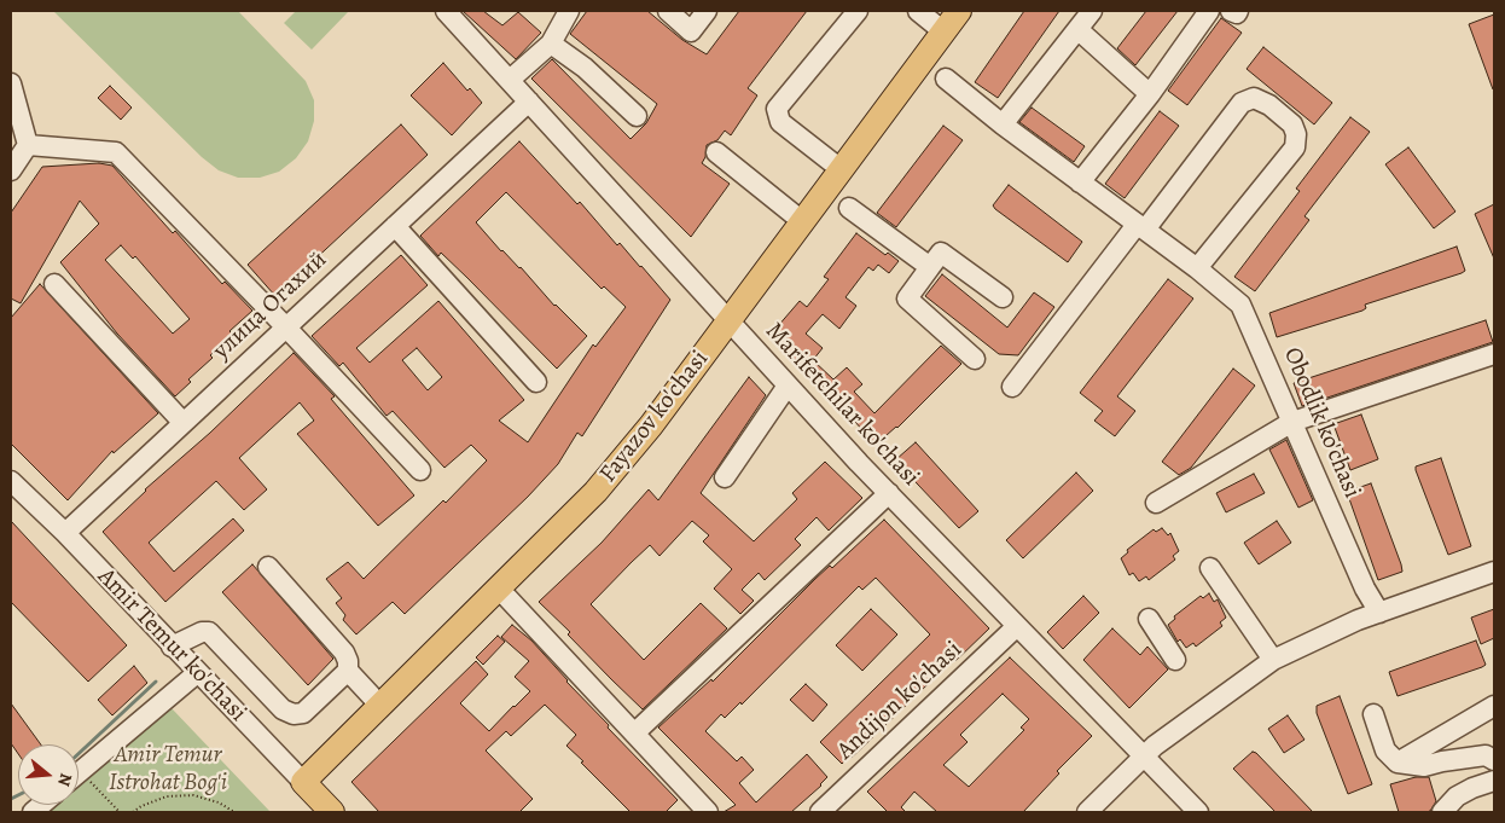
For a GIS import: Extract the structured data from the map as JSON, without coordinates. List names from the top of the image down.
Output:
{
  "streets": {
    "main road": ["Fayazov ko'chasi", "Amir Temur ko'chasi"],
    "street": [
      "улица Огахий",
      "Marifetchilar ko'chasi",
      "Obodlik ko'chasi",
      "Andijon ko'chasi"
    ]
  },
  "crossings": [
    ["улица Огахий", "Marifetchilar ko'chasi"],
    ["улица Огахий", "Amir Temur ko'chasi"],
    ["Marifetchilar ko'chasi", "Fayazov ko'chasi"],
    ["Marifetchilar ko'chasi", "Andijon ko'chasi"],
    ["Fayazov ko'chasi", "Amir Temur ko'chasi"]
  ],
  "parks": ["Amir Temur Istrohat Bog'i"],
  "north": "right"
}
